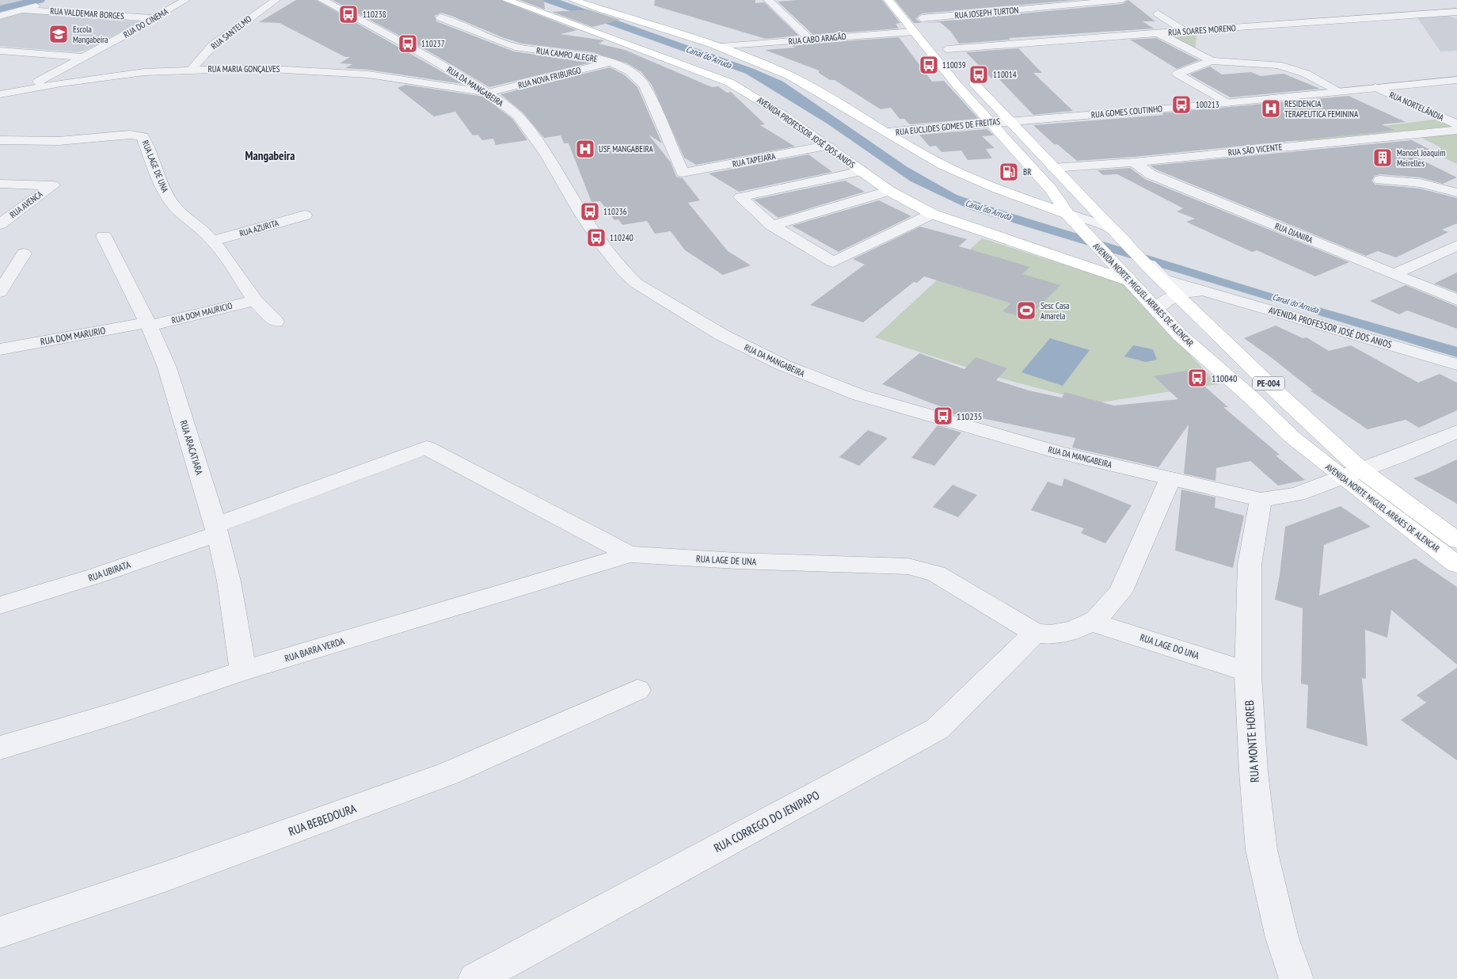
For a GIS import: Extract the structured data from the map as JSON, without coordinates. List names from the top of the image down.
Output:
{
  "streets": {
    "main road": ["AVENIDA PROFESSOR JOSÉ DOS ANJOS", "AVENIDA NORTE MIGUEL ARRAES DE ALENCAR", "PE-004"],
    "street": [
      "RUA JOSEPH TURTON",
      "RUA VALDEMAR BORGES",
      "RUA DO CINEMA",
      "RUA SOARES MORENO",
      "RUA SANTELMO",
      "RUA CABO ARAGÃO",
      "RUA CAMPO ALEGRE",
      "RUA MARIA GONÇALVES",
      "RUA NOVA FRIBURGO",
      "RUA DA MANGABEIRA",
      "RUA NORTELÂNDIA",
      "RUA GOMES COUTINHO",
      "RUA EUCLIDES GOMES DE FREITAS",
      "RUA SÃO VICENTE",
      "RUA TAPEJARA",
      "RUA LAGE DE UNA",
      "RUA AVENCA",
      "RUA AZURITA",
      "RUA DJANIRA",
      "RUA DOM MAURICIO",
      "RUA DOM MARURIO",
      "RUA ARACATIARA",
      "RUA UBIRATA",
      "RUA LAGE DO UNA",
      "RUA BARRA VERDA",
      "RUA MONTE HOREB",
      "RUA BEBEDOURA",
      "RUA CORREGO DO JENIPAPO"
    ]
  },
  "crossings": [
    ["RUA VALDEMAR BORGES", "RUA DO CINEMA"],
    ["RUA DO CINEMA", "RUA MARIA GONÇALVES"],
    ["RUA SANTELMO", "RUA MARIA GONÇALVES"],
    ["RUA CABO ARAGÃO", "AVENIDA PROFESSOR JOSÉ DOS ANJOS"],
    ["RUA CABO ARAGÃO", "AVENIDA NORTE MIGUEL ARRAES DE ALENCAR"],
    ["RUA CAMPO ALEGRE", "RUA NOVA FRIBURGO"],
    ["RUA CAMPO ALEGRE", "RUA TAPEJARA"],
    ["RUA MARIA GONÇALVES", "RUA NOVA FRIBURGO"],
    ["RUA MARIA GONÇALVES", "RUA DA MANGABEIRA"],
    ["RUA NOVA FRIBURGO", "RUA DA MANGABEIRA"],
    ["RUA DA MANGABEIRA", "AVENIDA NORTE MIGUEL ARRAES DE ALENCAR"],
    ["RUA DA MANGABEIRA", "RUA MONTE HOREB"],
    ["RUA NORTELÂNDIA", "RUA GOMES COUTINHO"],
    ["RUA GOMES COUTINHO", "RUA EUCLIDES GOMES DE FREITAS"],
    ["RUA EUCLIDES GOMES DE FREITAS", "AVENIDA PROFESSOR JOSÉ DOS ANJOS"],
    ["RUA EUCLIDES GOMES DE FREITAS", "AVENIDA NORTE MIGUEL ARRAES DE ALENCAR"],
    ["AVENIDA PROFESSOR JOSÉ DOS ANJOS", "RUA TAPEJARA"],
    ["AVENIDA PROFESSOR JOSÉ DOS ANJOS", "AVENIDA NORTE MIGUEL ARRAES DE ALENCAR"],
    ["RUA SÃO VICENTE", "RUA DJANIRA"],
    ["RUA LAGE DE UNA", "RUA AZURITA"],
    ["RUA LAGE DE UNA", "RUA DOM MAURICIO"],
    ["RUA LAGE DE UNA", "RUA UBIRATA"],
    ["RUA LAGE DE UNA", "RUA BARRA VERDA"],
    ["RUA LAGE DE UNA", "RUA CORREGO DO JENIPAPO"],
    ["RUA DOM MAURICIO", "RUA DOM MARURIO"],
    ["RUA DOM MAURICIO", "RUA ARACATIARA"],
    ["RUA DOM MARURIO", "RUA ARACATIARA"],
    ["RUA ARACATIARA", "RUA UBIRATA"],
    ["RUA ARACATIARA", "RUA BARRA VERDA"],
    ["RUA LAGE DO UNA", "RUA MONTE HOREB"]
  ],
  "districts": ["Mangabeira"],
  "water": ["Canal do Arruda"],
  "places": {
    "bus stop": [
      "110238",
      "110237",
      "110039",
      "110014",
      "100213",
      "110236",
      "110240",
      "110040",
      "110235"
    ],
    "school or university": ["Escola Mangabeira"],
    "hospital": ["RESIDENCIA TERAPEUTICA FEMININA", "USF MANGABEIRA"],
    "building": ["Manoel Joaquim Meirelles"],
    "fuel station": ["BR"],
    "sports": ["Sesc Casa Amarela"]
  }
}
